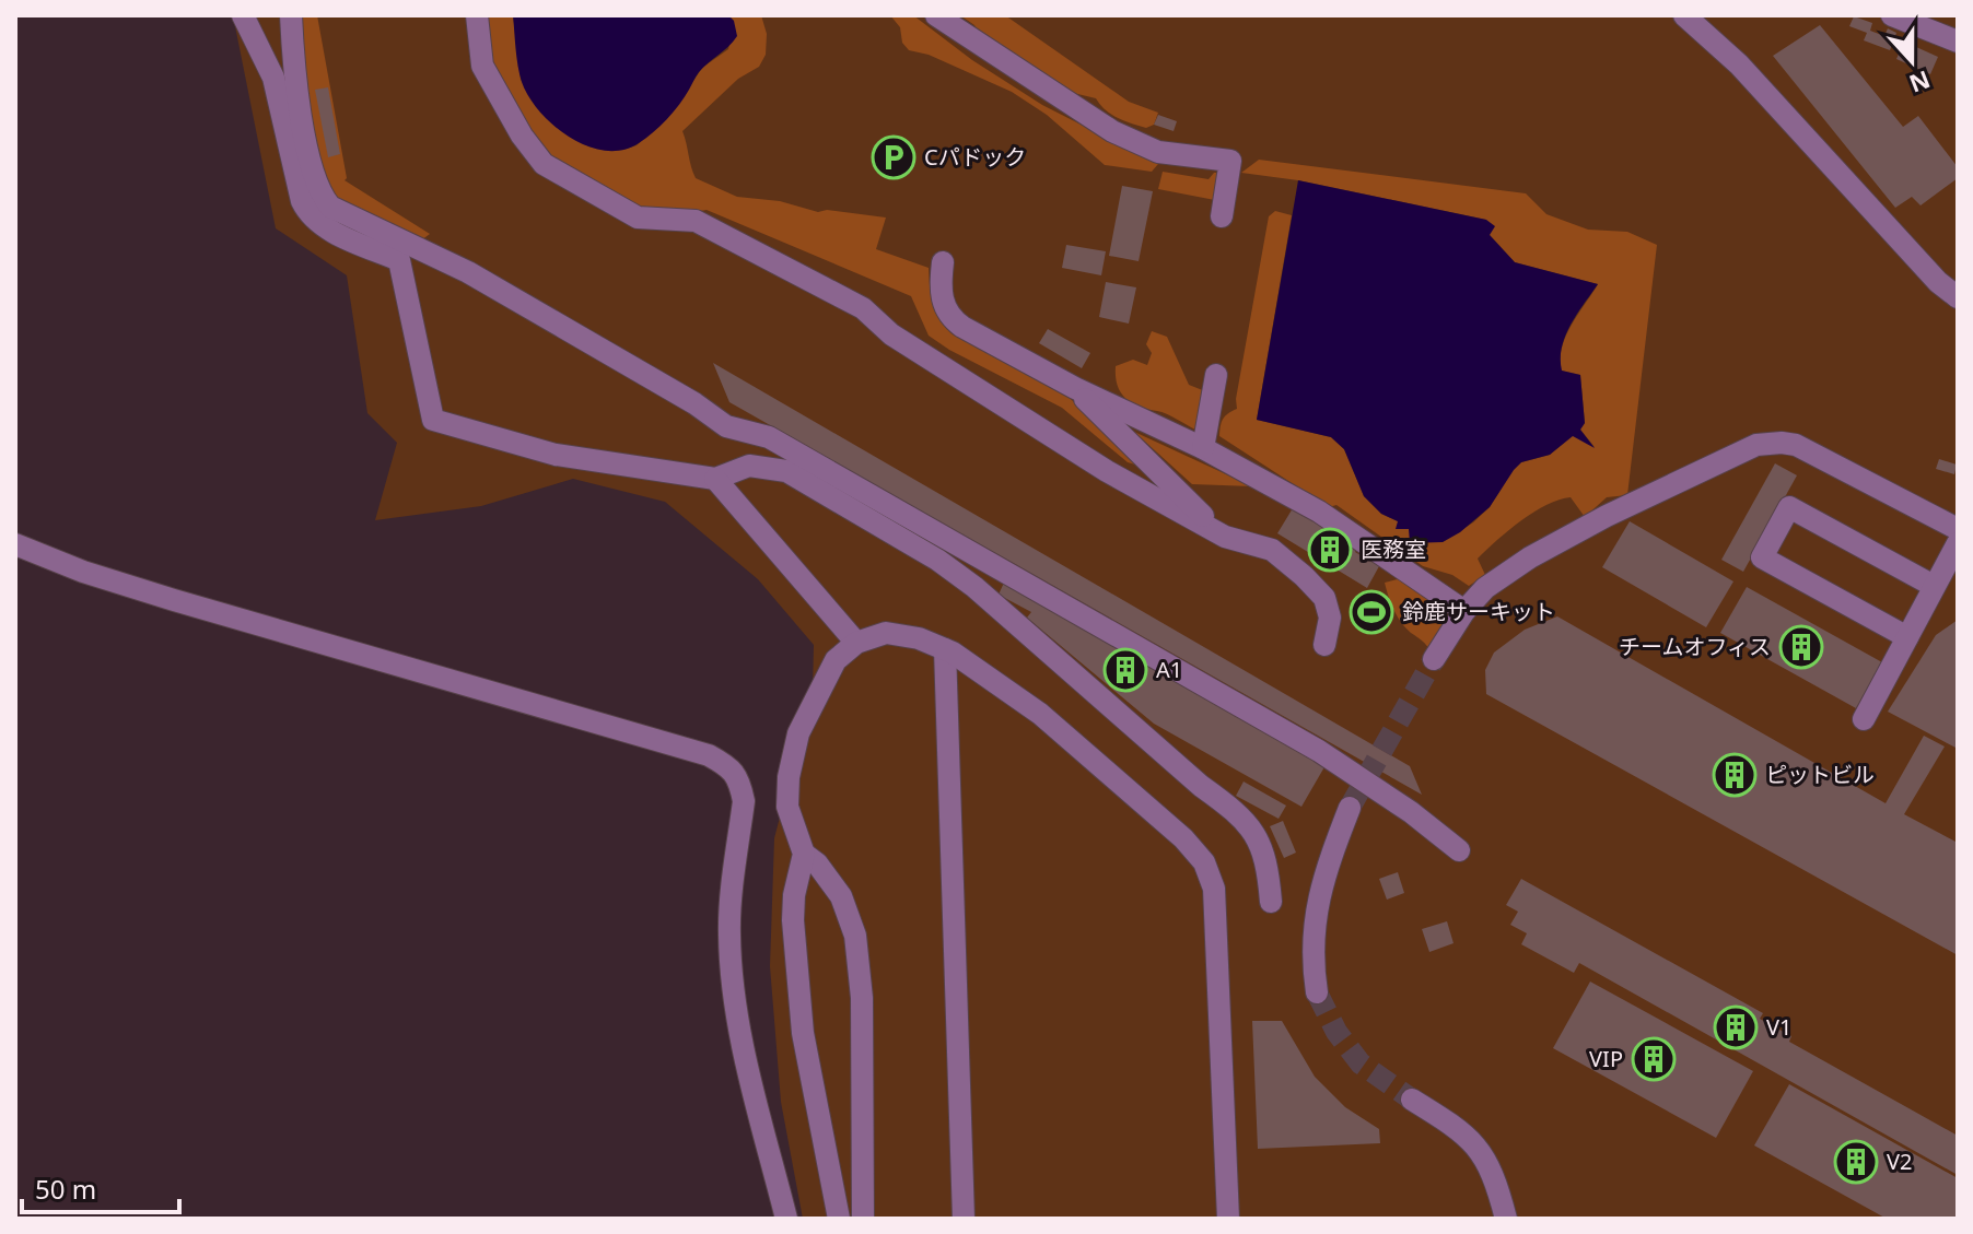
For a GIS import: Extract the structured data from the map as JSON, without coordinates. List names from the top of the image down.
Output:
{
  "places": {
    "parking": ["Cパドック"],
    "building": [
      "医務室",
      "チームオフィス",
      "A1",
      "ピットビル",
      "V1",
      "VIP",
      "V2"
    ],
    "sports": ["鈴鹿サーキット"]
  },
  "scale_bar": "50 m",
  "north": "bottom"
}
